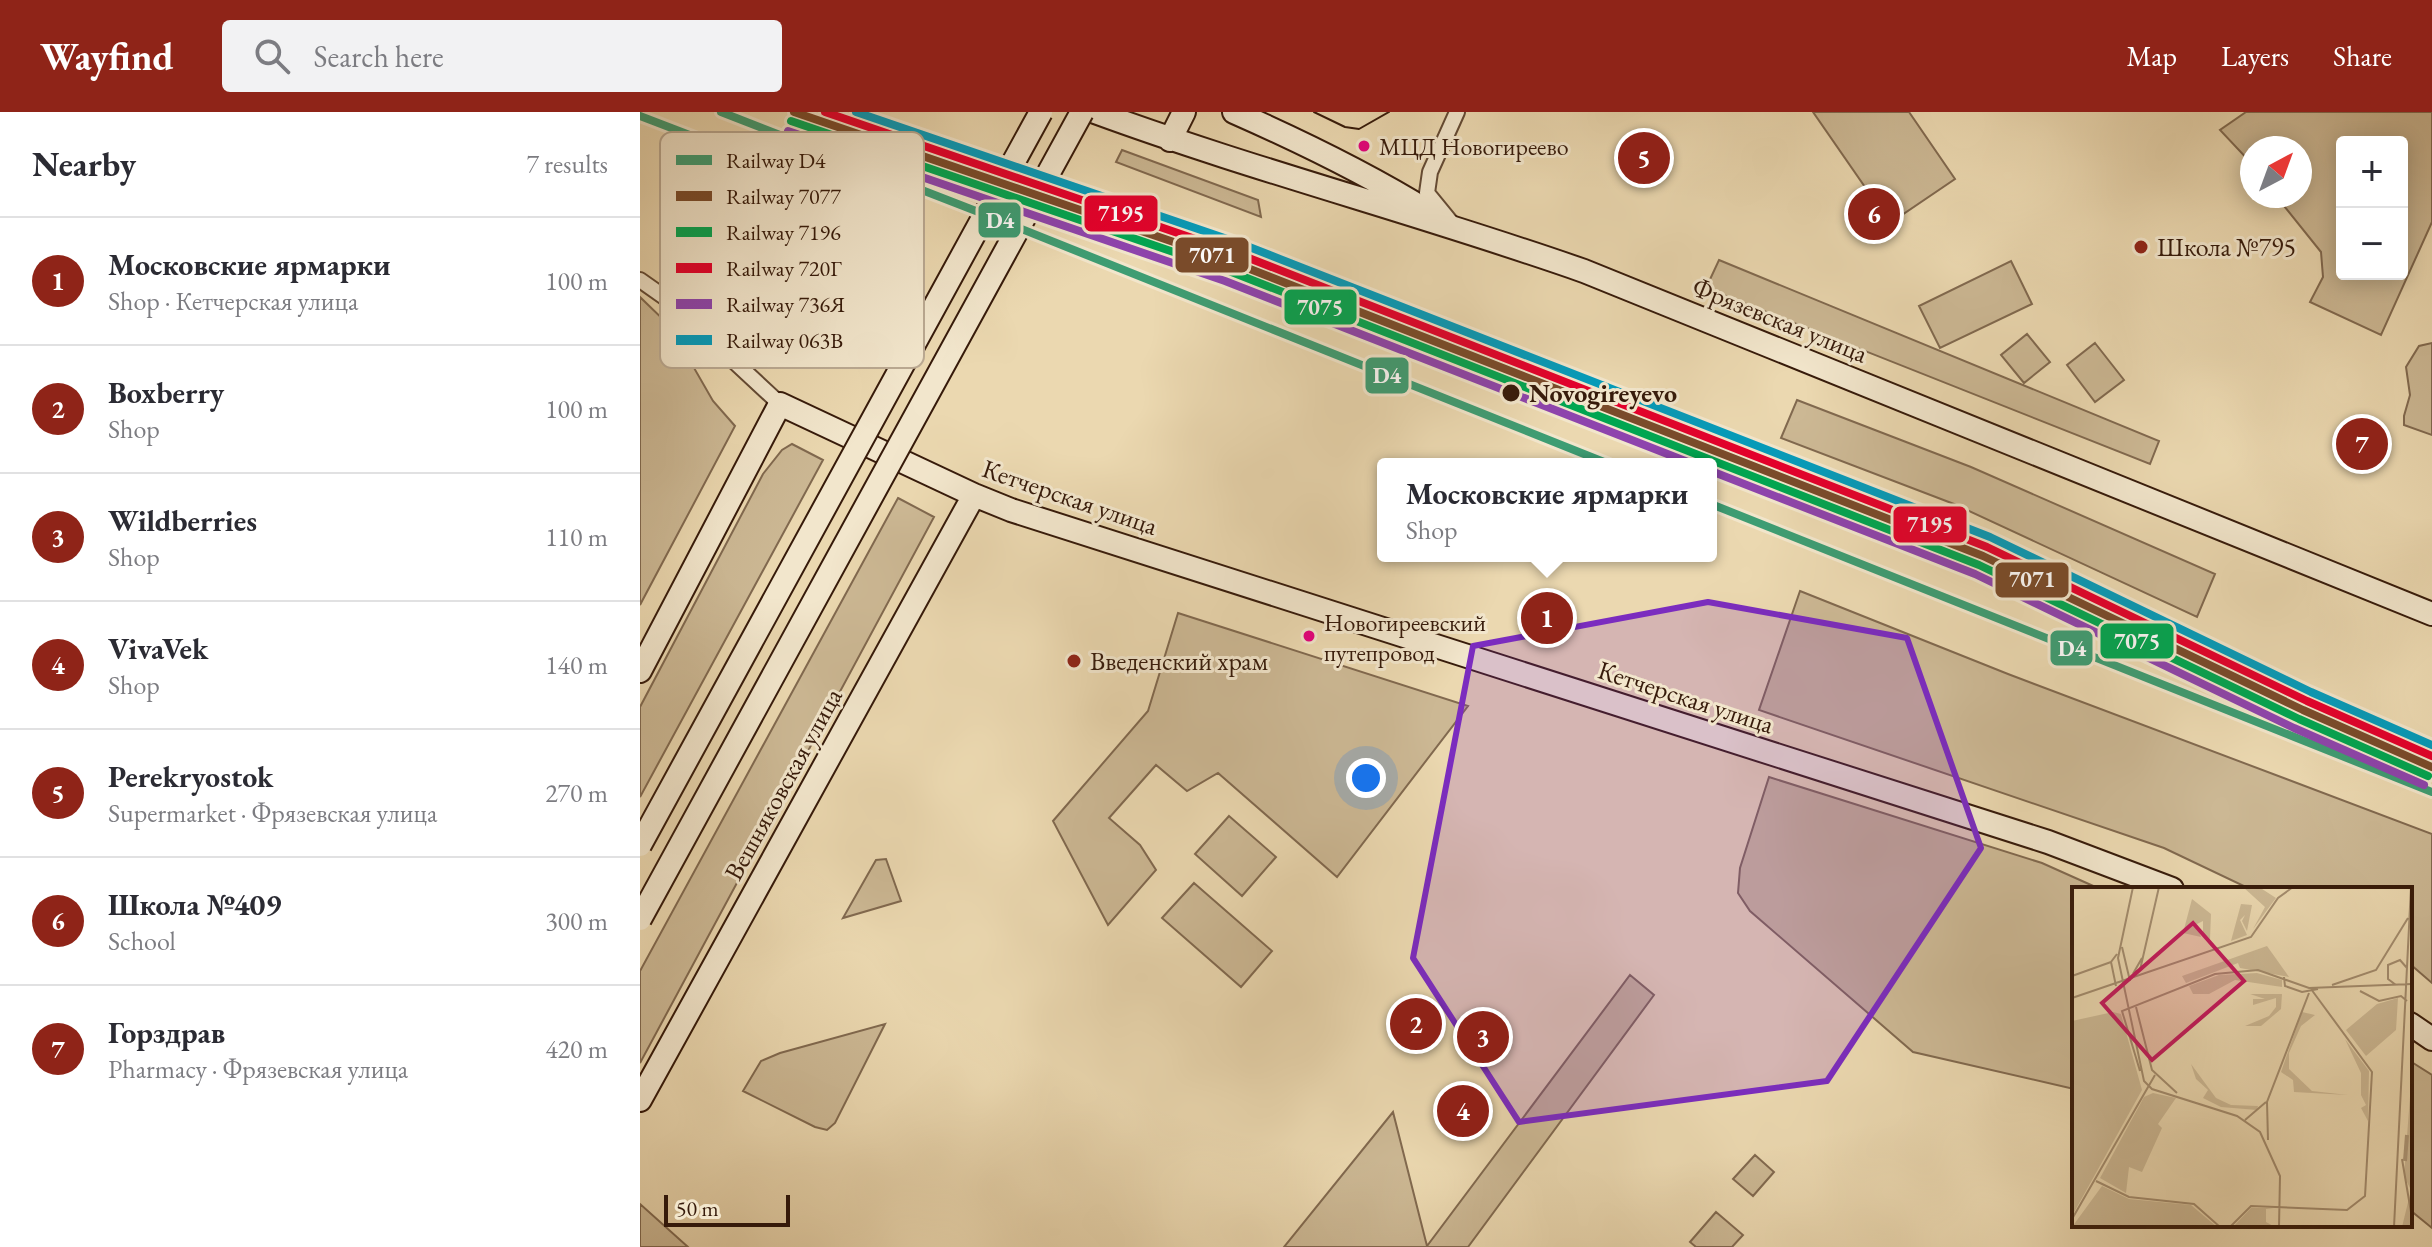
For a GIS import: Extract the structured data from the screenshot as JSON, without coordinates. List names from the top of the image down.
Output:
{
  "streets": {
    "main road": ["Фрязевская улица", "Кетчерская улица", "Вешняковская улица"]
  },
  "crossings": [
    ["Кетчерская улица", "Вешняковская улица"]
  ],
  "places": [
    "МЦД Новогиреево",
    "Школа №795",
    "Novogireyevo",
    "Новогиреевский путепровод",
    "Введенский храм"
  ],
  "lines": [
    "rail line D4",
    "transit line 7071",
    "transit line 7195",
    "transit line 7075"
  ],
  "legend": [
    "Railway D4",
    "Railway 7077",
    "Railway 7196",
    "Railway 720Г",
    "Railway 736Я",
    "Railway 063В"
  ],
  "scale_bar": "50 m",
  "north": "top right",
  "page": {
    "header": "Wayfind",
    "search": "Search here",
    "nav": ["Map", "Layers", "Share"],
    "heading": ["Nearby", "7 results"],
    "pins": [
      "5",
      "6",
      "7",
      "1",
      "2",
      "3",
      "4"
    ],
    "map_buttons": ["+", "−"],
    "list": [
      {
        "mark": "1",
        "name": "Московские ярмарки",
        "note": "Shop · Кетчерская улица",
        "value": "100 m"
      },
      {
        "mark": "2",
        "name": "Boxberry",
        "note": "Shop",
        "value": "100 m"
      },
      {
        "mark": "3",
        "name": "Wildberries",
        "note": "Shop",
        "value": "110 m"
      },
      {
        "mark": "4",
        "name": "VivaVek",
        "note": "Shop",
        "value": "140 m"
      },
      {
        "mark": "5",
        "name": "Perekryostok",
        "note": "Supermarket · Фрязевская улица",
        "value": "270 m"
      },
      {
        "mark": "6",
        "name": "Школа №409",
        "note": "School",
        "value": "300 m"
      },
      {
        "mark": "7",
        "name": "Горздрав",
        "note": "Pharmacy · Фрязевская улица",
        "value": "420 m"
      }
    ],
    "popup": ["Московские ярмарки", "Shop"],
    "scale": "50 m"
  }
}
